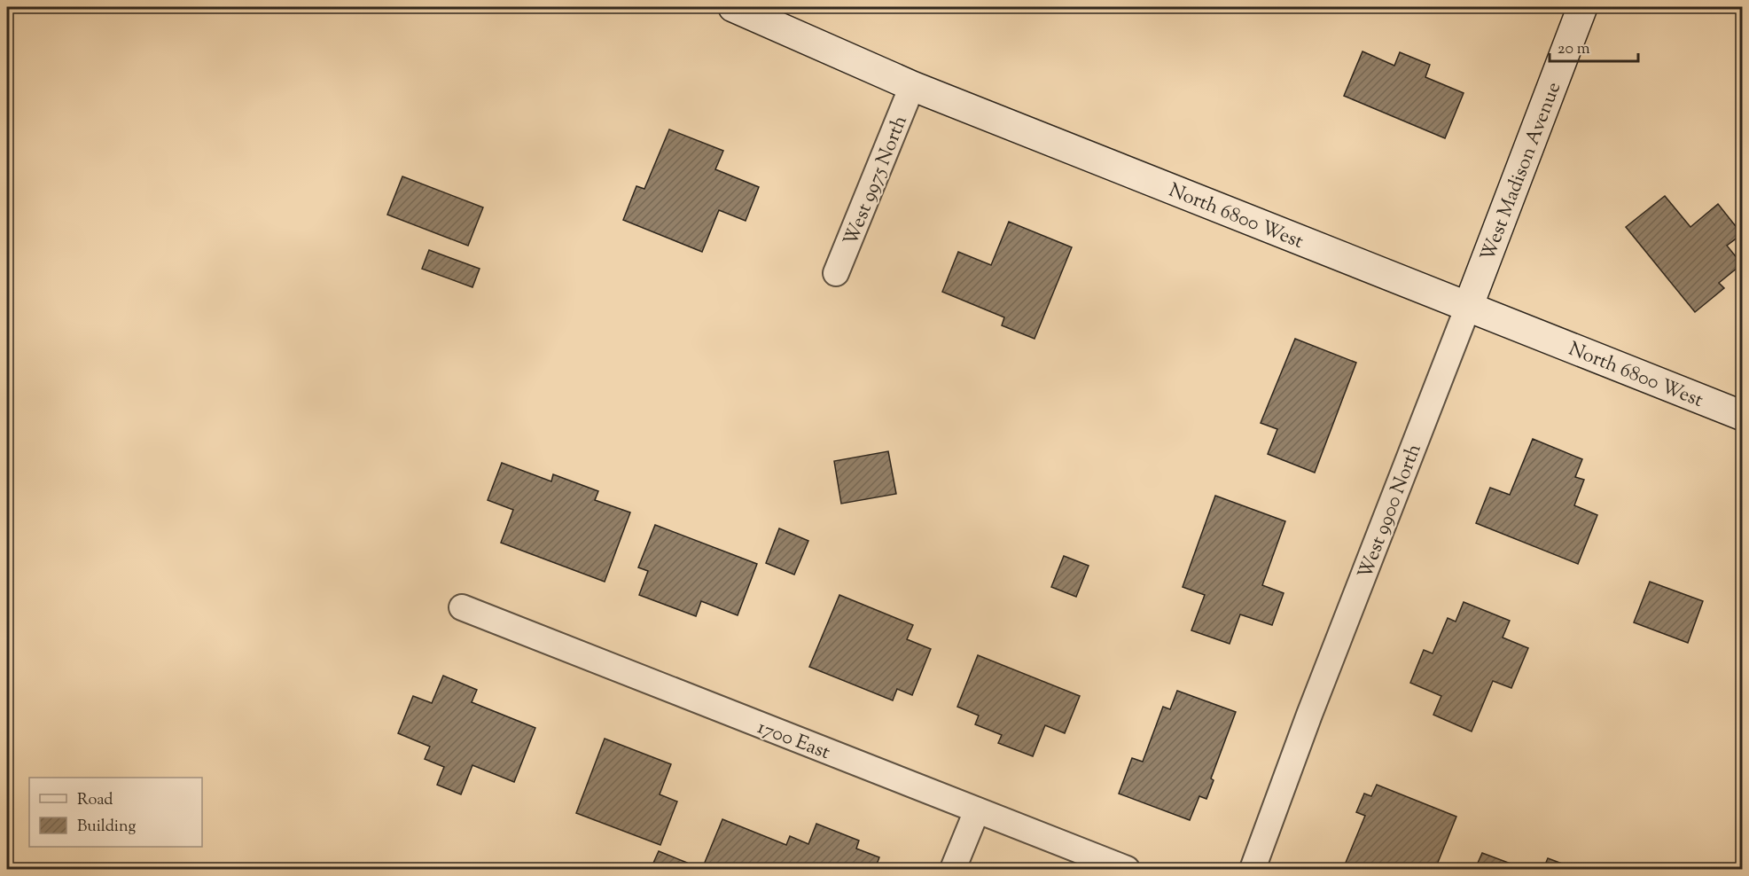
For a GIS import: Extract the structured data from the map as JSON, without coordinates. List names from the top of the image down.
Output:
{
  "streets": {
    "street": [
      "West Madison Avenue",
      "West 9975 North",
      "North 6800 West",
      "West 9900 North",
      "1700 East"
    ]
  },
  "crossings": [
    ["West Madison Avenue", "North 6800 West"],
    ["West Madison Avenue", "West 9900 North"],
    ["West 9975 North", "North 6800 West"],
    ["North 6800 West", "West 9900 North"]
  ],
  "legend": ["Road", "Building"],
  "scale_bar": "20 m"
}
